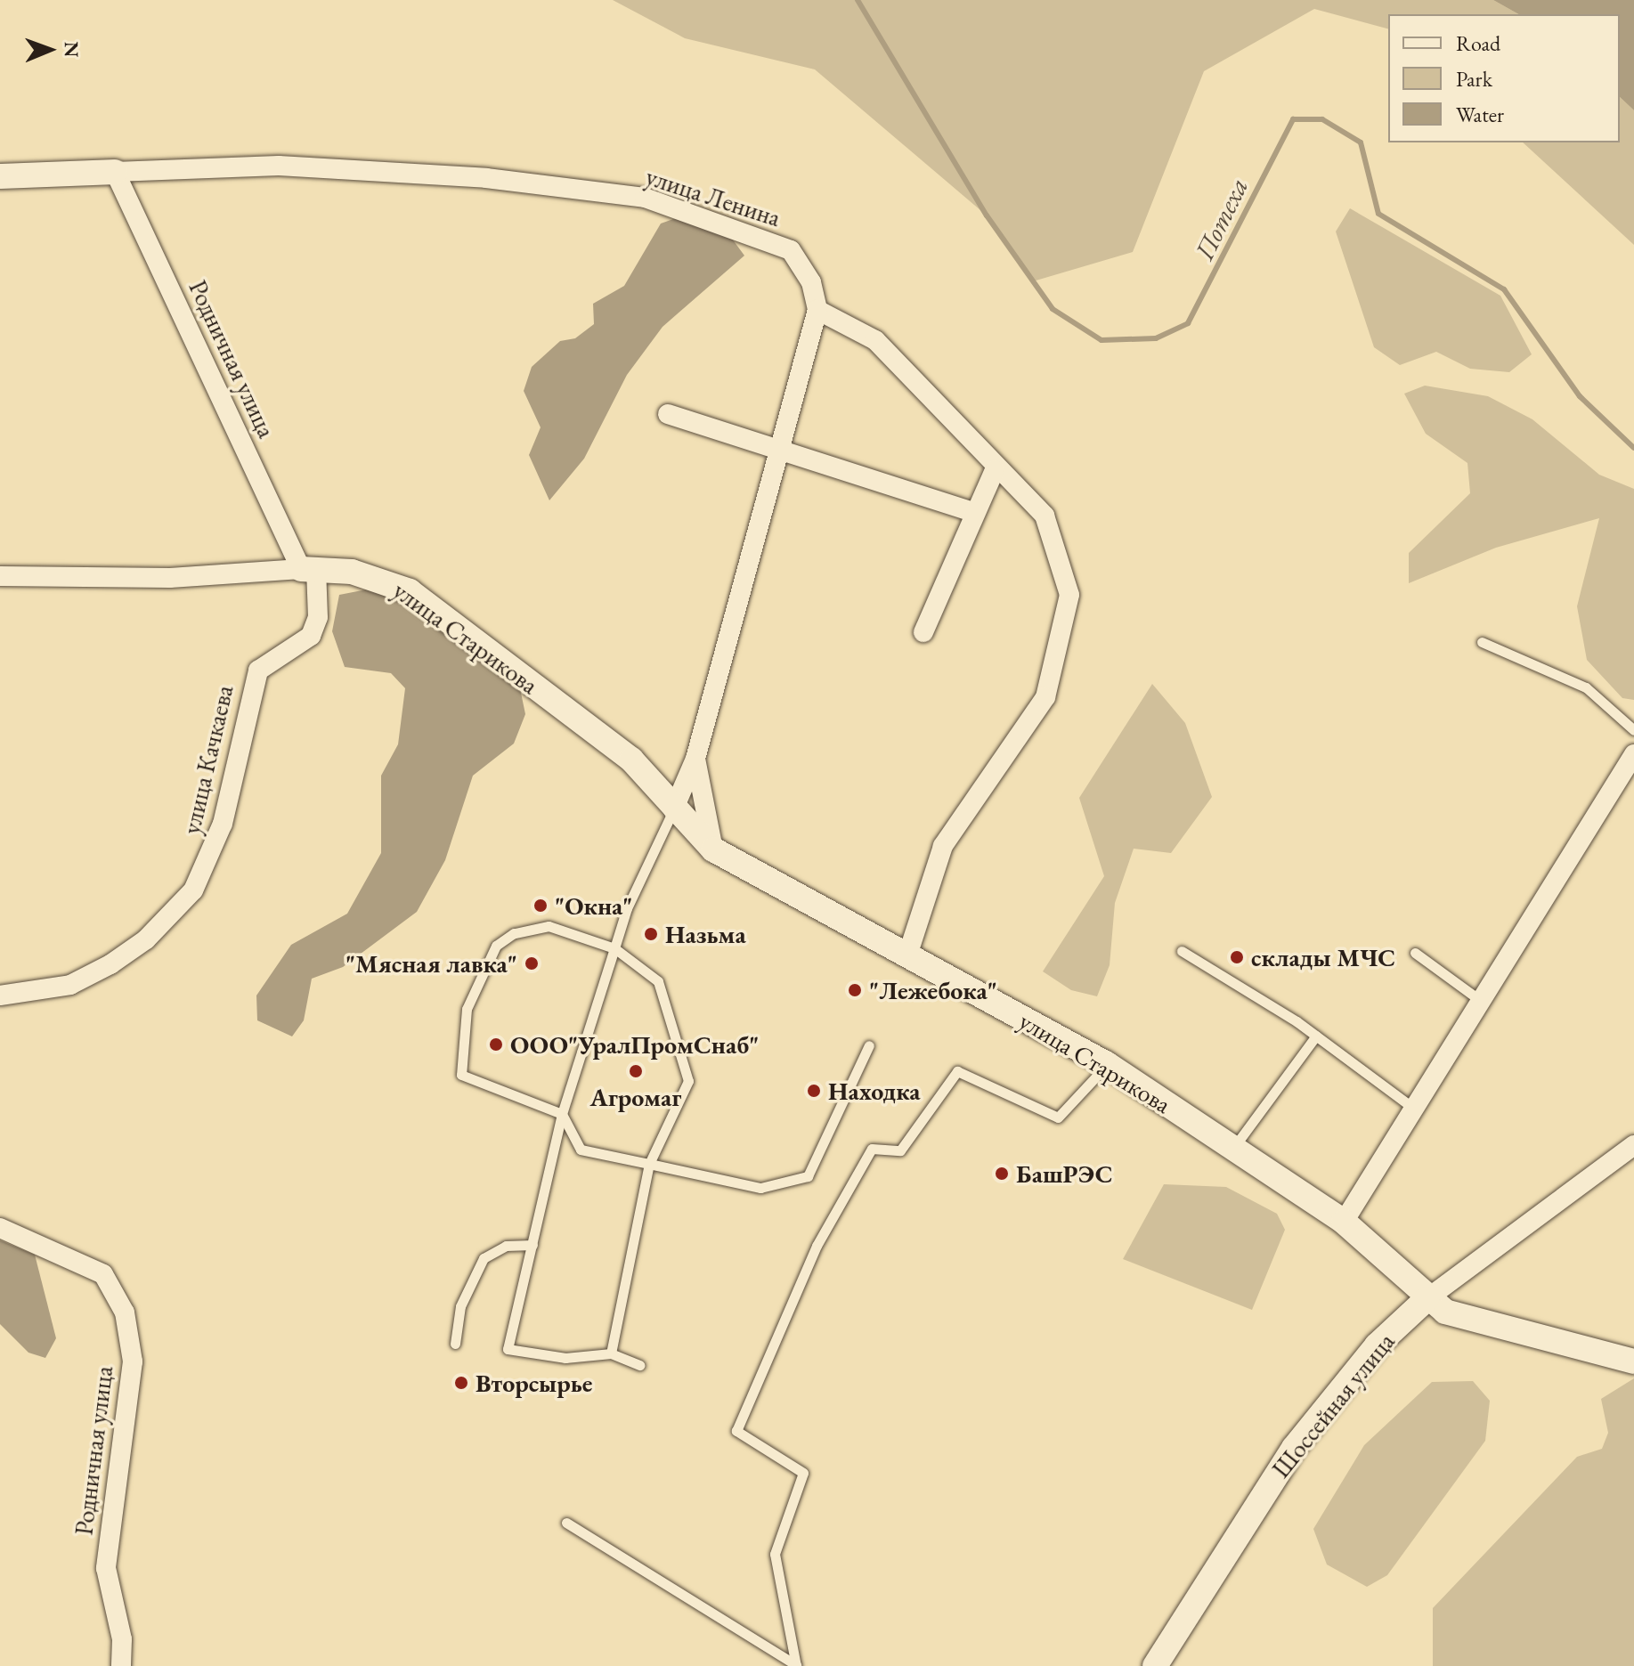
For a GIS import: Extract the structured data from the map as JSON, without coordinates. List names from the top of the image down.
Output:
{
  "streets": {
    "street": [
      "улица Ленина",
      "Родничная улица",
      "улица Старикова",
      "улица Качкаева",
      "Шоссейная улица"
    ]
  },
  "crossings": [
    ["улица Ленина", "Родничная улица"],
    ["Родничная улица", "улица Старикова"],
    ["Родничная улица", "улица Качкаева"],
    ["улица Старикова", "улица Качкаева"],
    ["улица Старикова", "Шоссейная улица"]
  ],
  "water": ["Потеха"],
  "places": [
    "\"Окна\"",
    "Назьма",
    "склады МЧС",
    "\"Мясная лавка\"",
    "\"Лежебока\"",
    "ООО\"УралПромСнаб\"",
    "Агромаг",
    "Находка",
    "БашРЭС",
    "Вторсырье"
  ],
  "legend": ["Road", "Park", "Water"],
  "north": "right"
}
